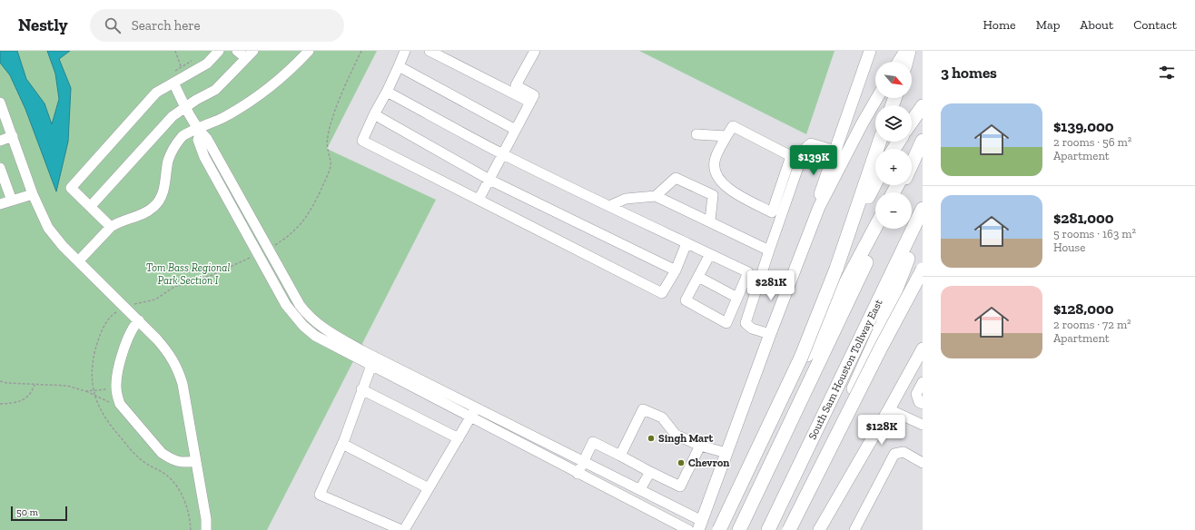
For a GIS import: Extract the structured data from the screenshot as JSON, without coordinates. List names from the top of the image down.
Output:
{
  "streets": {
    "highway": ["South Sam Houston Tollway East"]
  },
  "parks": ["Tom Bass Regional Park Section I"],
  "places": ["Singh Mart", "Chevron"],
  "scale_bar": "50 m",
  "north": "bottom right",
  "page": {
    "header": "Nestly",
    "search": "Search here",
    "nav": [
      "Home",
      "Map",
      "About",
      "Contact"
    ],
    "heading": "3 homes",
    "map_buttons": ["+", "−"],
    "list": [
      {
        "name": "$139,000",
        "note": "2 rooms · 56 m² · Apartment"
      },
      {
        "name": "$281,000",
        "note": "5 rooms · 163 m² · House"
      },
      {
        "name": "$128,000",
        "note": "2 rooms · 72 m² · Apartment"
      }
    ],
    "price": ["$139K", "$281K", "$128K"],
    "scale": "50 m"
  }
}
